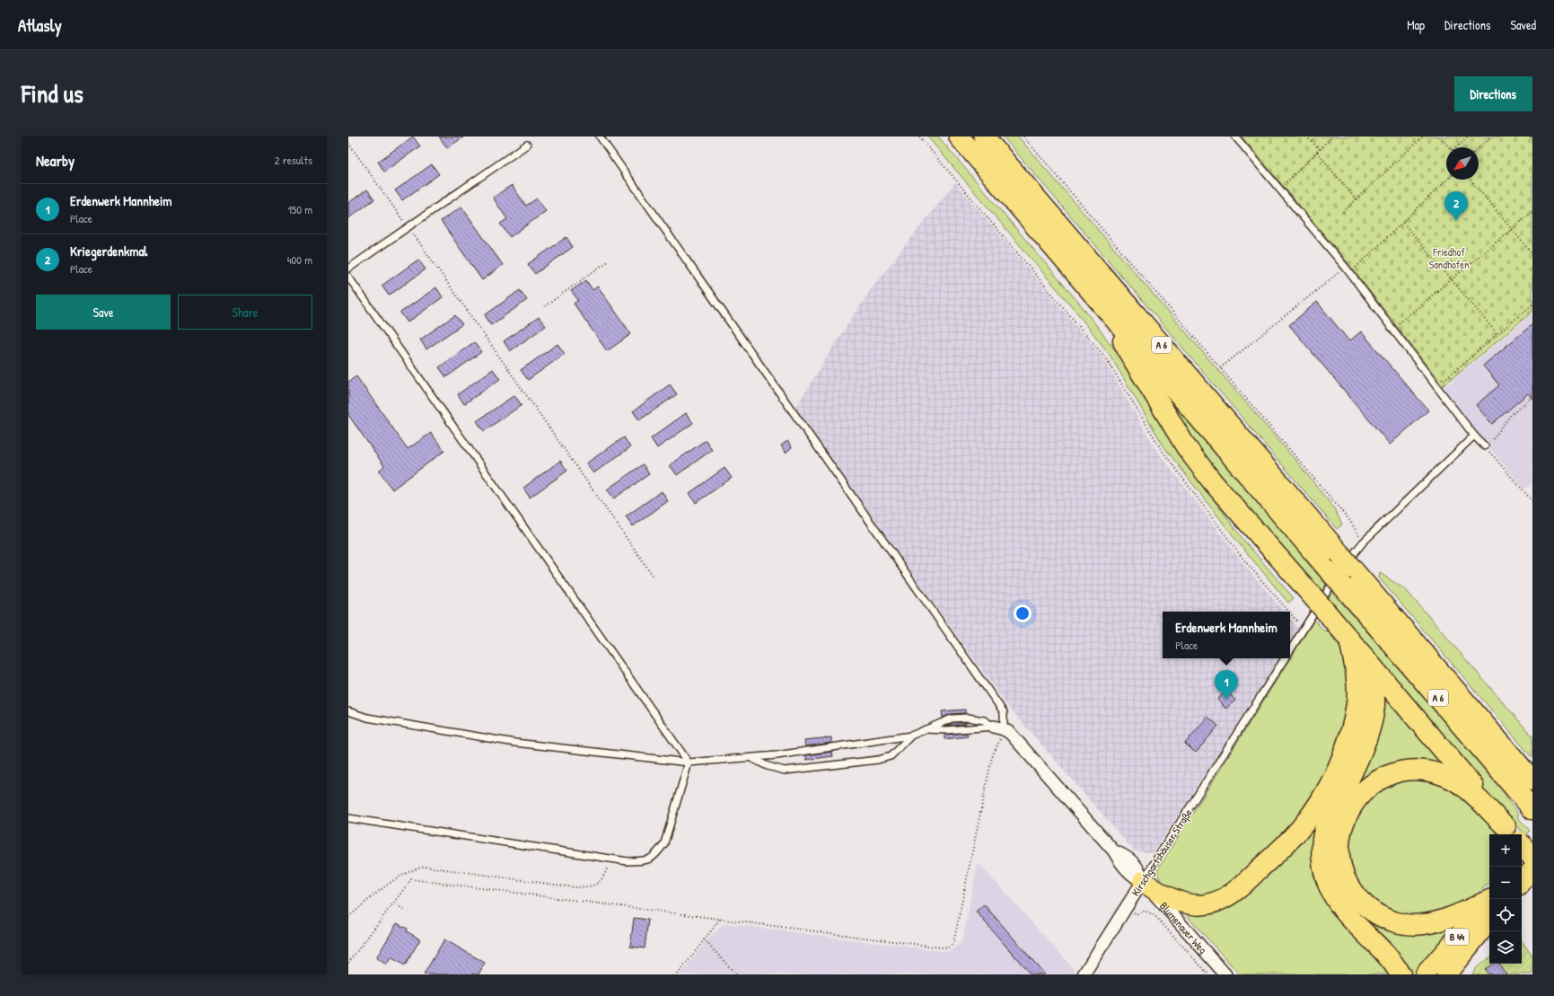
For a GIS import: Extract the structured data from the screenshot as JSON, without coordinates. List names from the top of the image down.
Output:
{
  "streets": {
    "highway": ["A 6"],
    "main road": ["B 44"],
    "street": ["Kirschgartshäuser Straße", "Blumenauer Weg"]
  },
  "crossings": [
    ["Kirschgartshäuser Straße", "Blumenauer Weg"]
  ],
  "parks": ["Friedhof Sandhofen"],
  "north": "bottom left",
  "page": {
    "header": "Atlasly",
    "nav": ["Map", "Directions", "Saved"],
    "title": "Find us",
    "buttons": [
      "Directions",
      ["Save", "Share"]
    ],
    "heading": ["Nearby", "2 results"],
    "list": [
      {
        "mark": "1",
        "name": "Erdenwerk Mannheim",
        "note": "Place",
        "value": "150 m"
      },
      {
        "mark": "2",
        "name": "Kriegerdenkmal",
        "note": "Place",
        "value": "400 m"
      }
    ],
    "pins": ["2", "1"],
    "popup": ["Erdenwerk Mannheim", "Place"],
    "map_buttons": ["+", "−"]
  }
}
